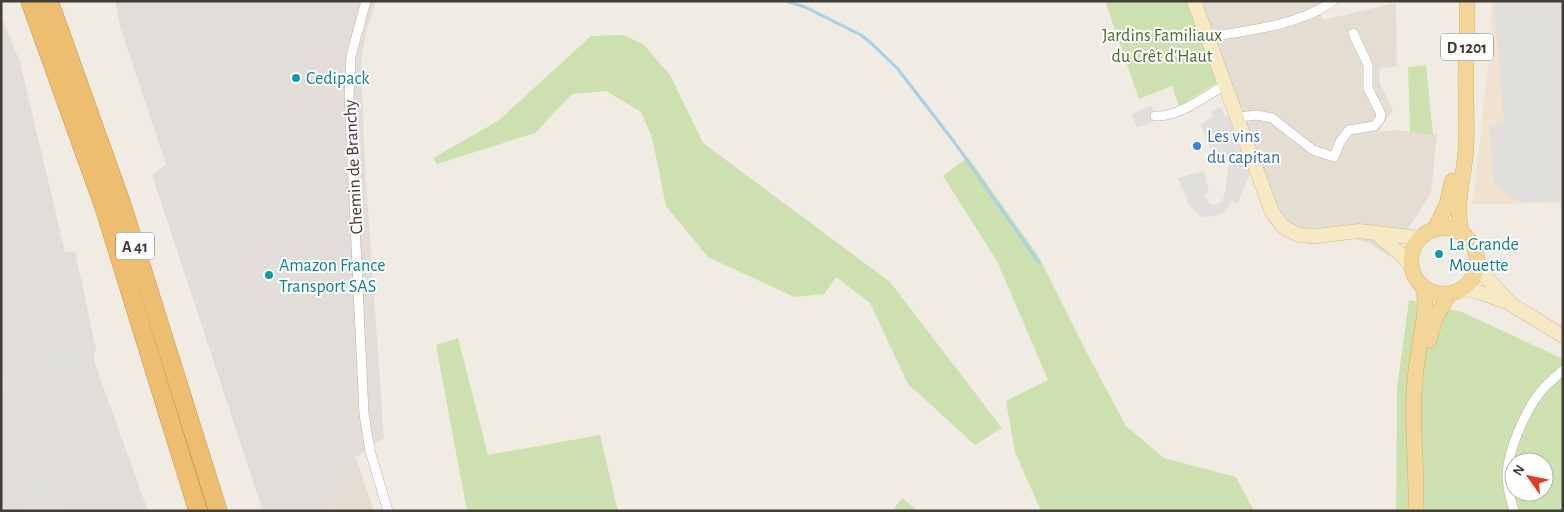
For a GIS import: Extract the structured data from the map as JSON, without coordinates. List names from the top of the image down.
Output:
{
  "streets": {
    "highway": ["A 41"],
    "main road": ["D 1201"],
    "street": ["Chemin de Branchy"]
  },
  "parks": ["Jardins Familiaux du Crêt d'Haut"],
  "places": [
    "Cedipack",
    "Les vins du capitan",
    "La Grande Mouette",
    "Amazon France Transport SAS"
  ],
  "north": "top left"
}
